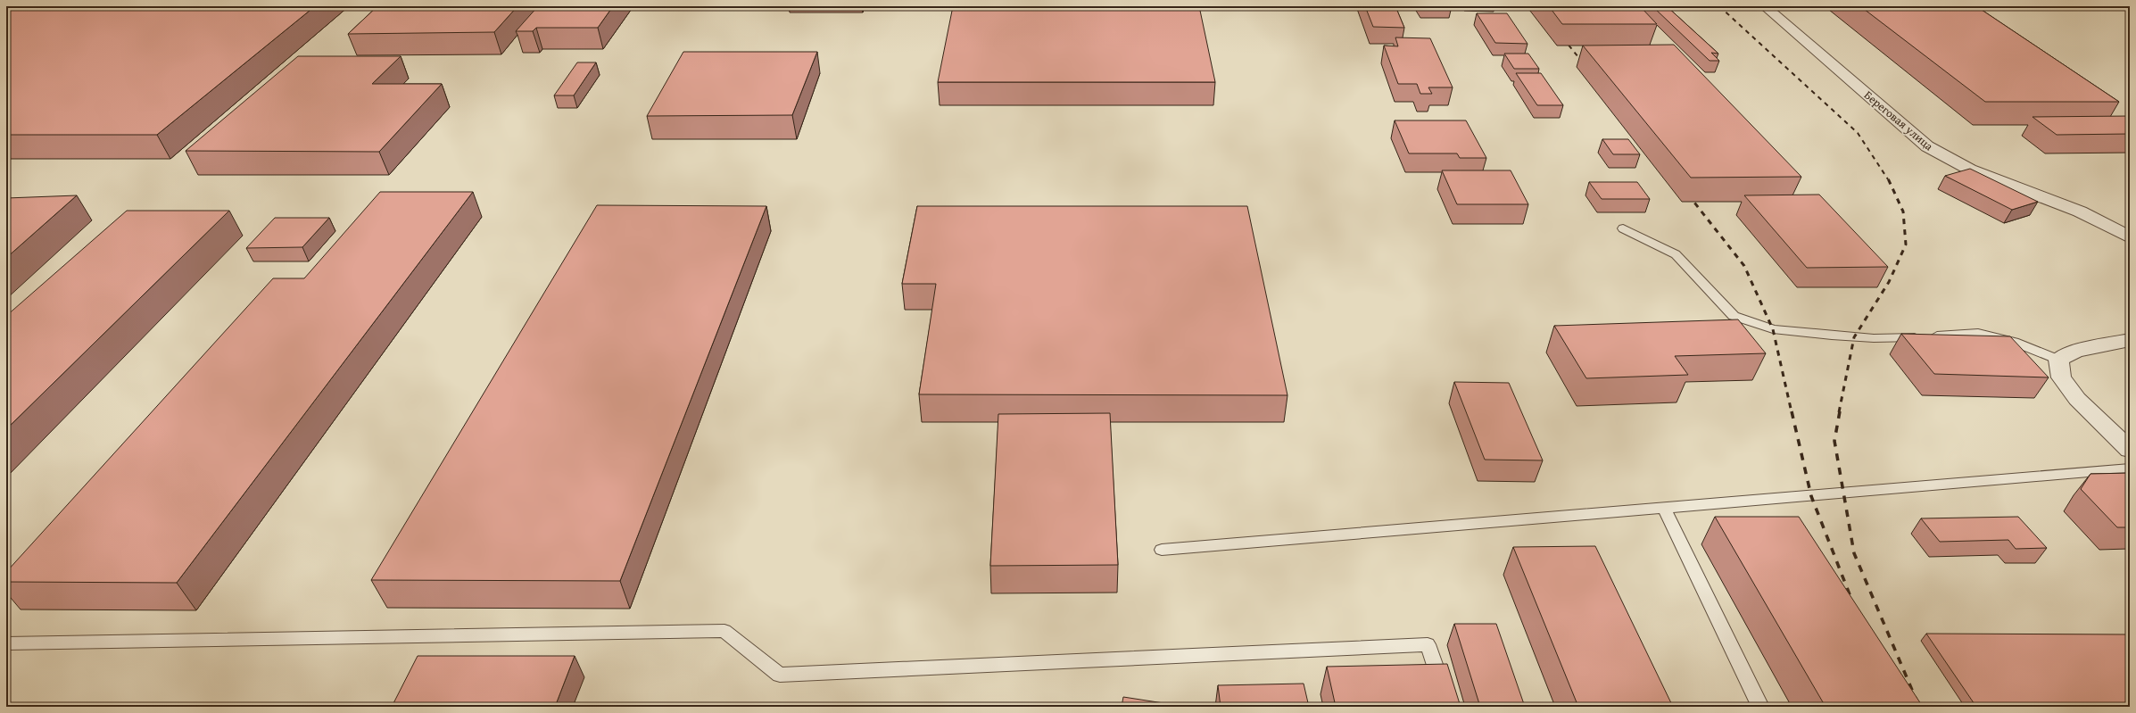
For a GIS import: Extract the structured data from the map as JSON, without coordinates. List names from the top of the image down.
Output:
{
  "streets": {
    "street": ["Береговая улица"]
  }
}
